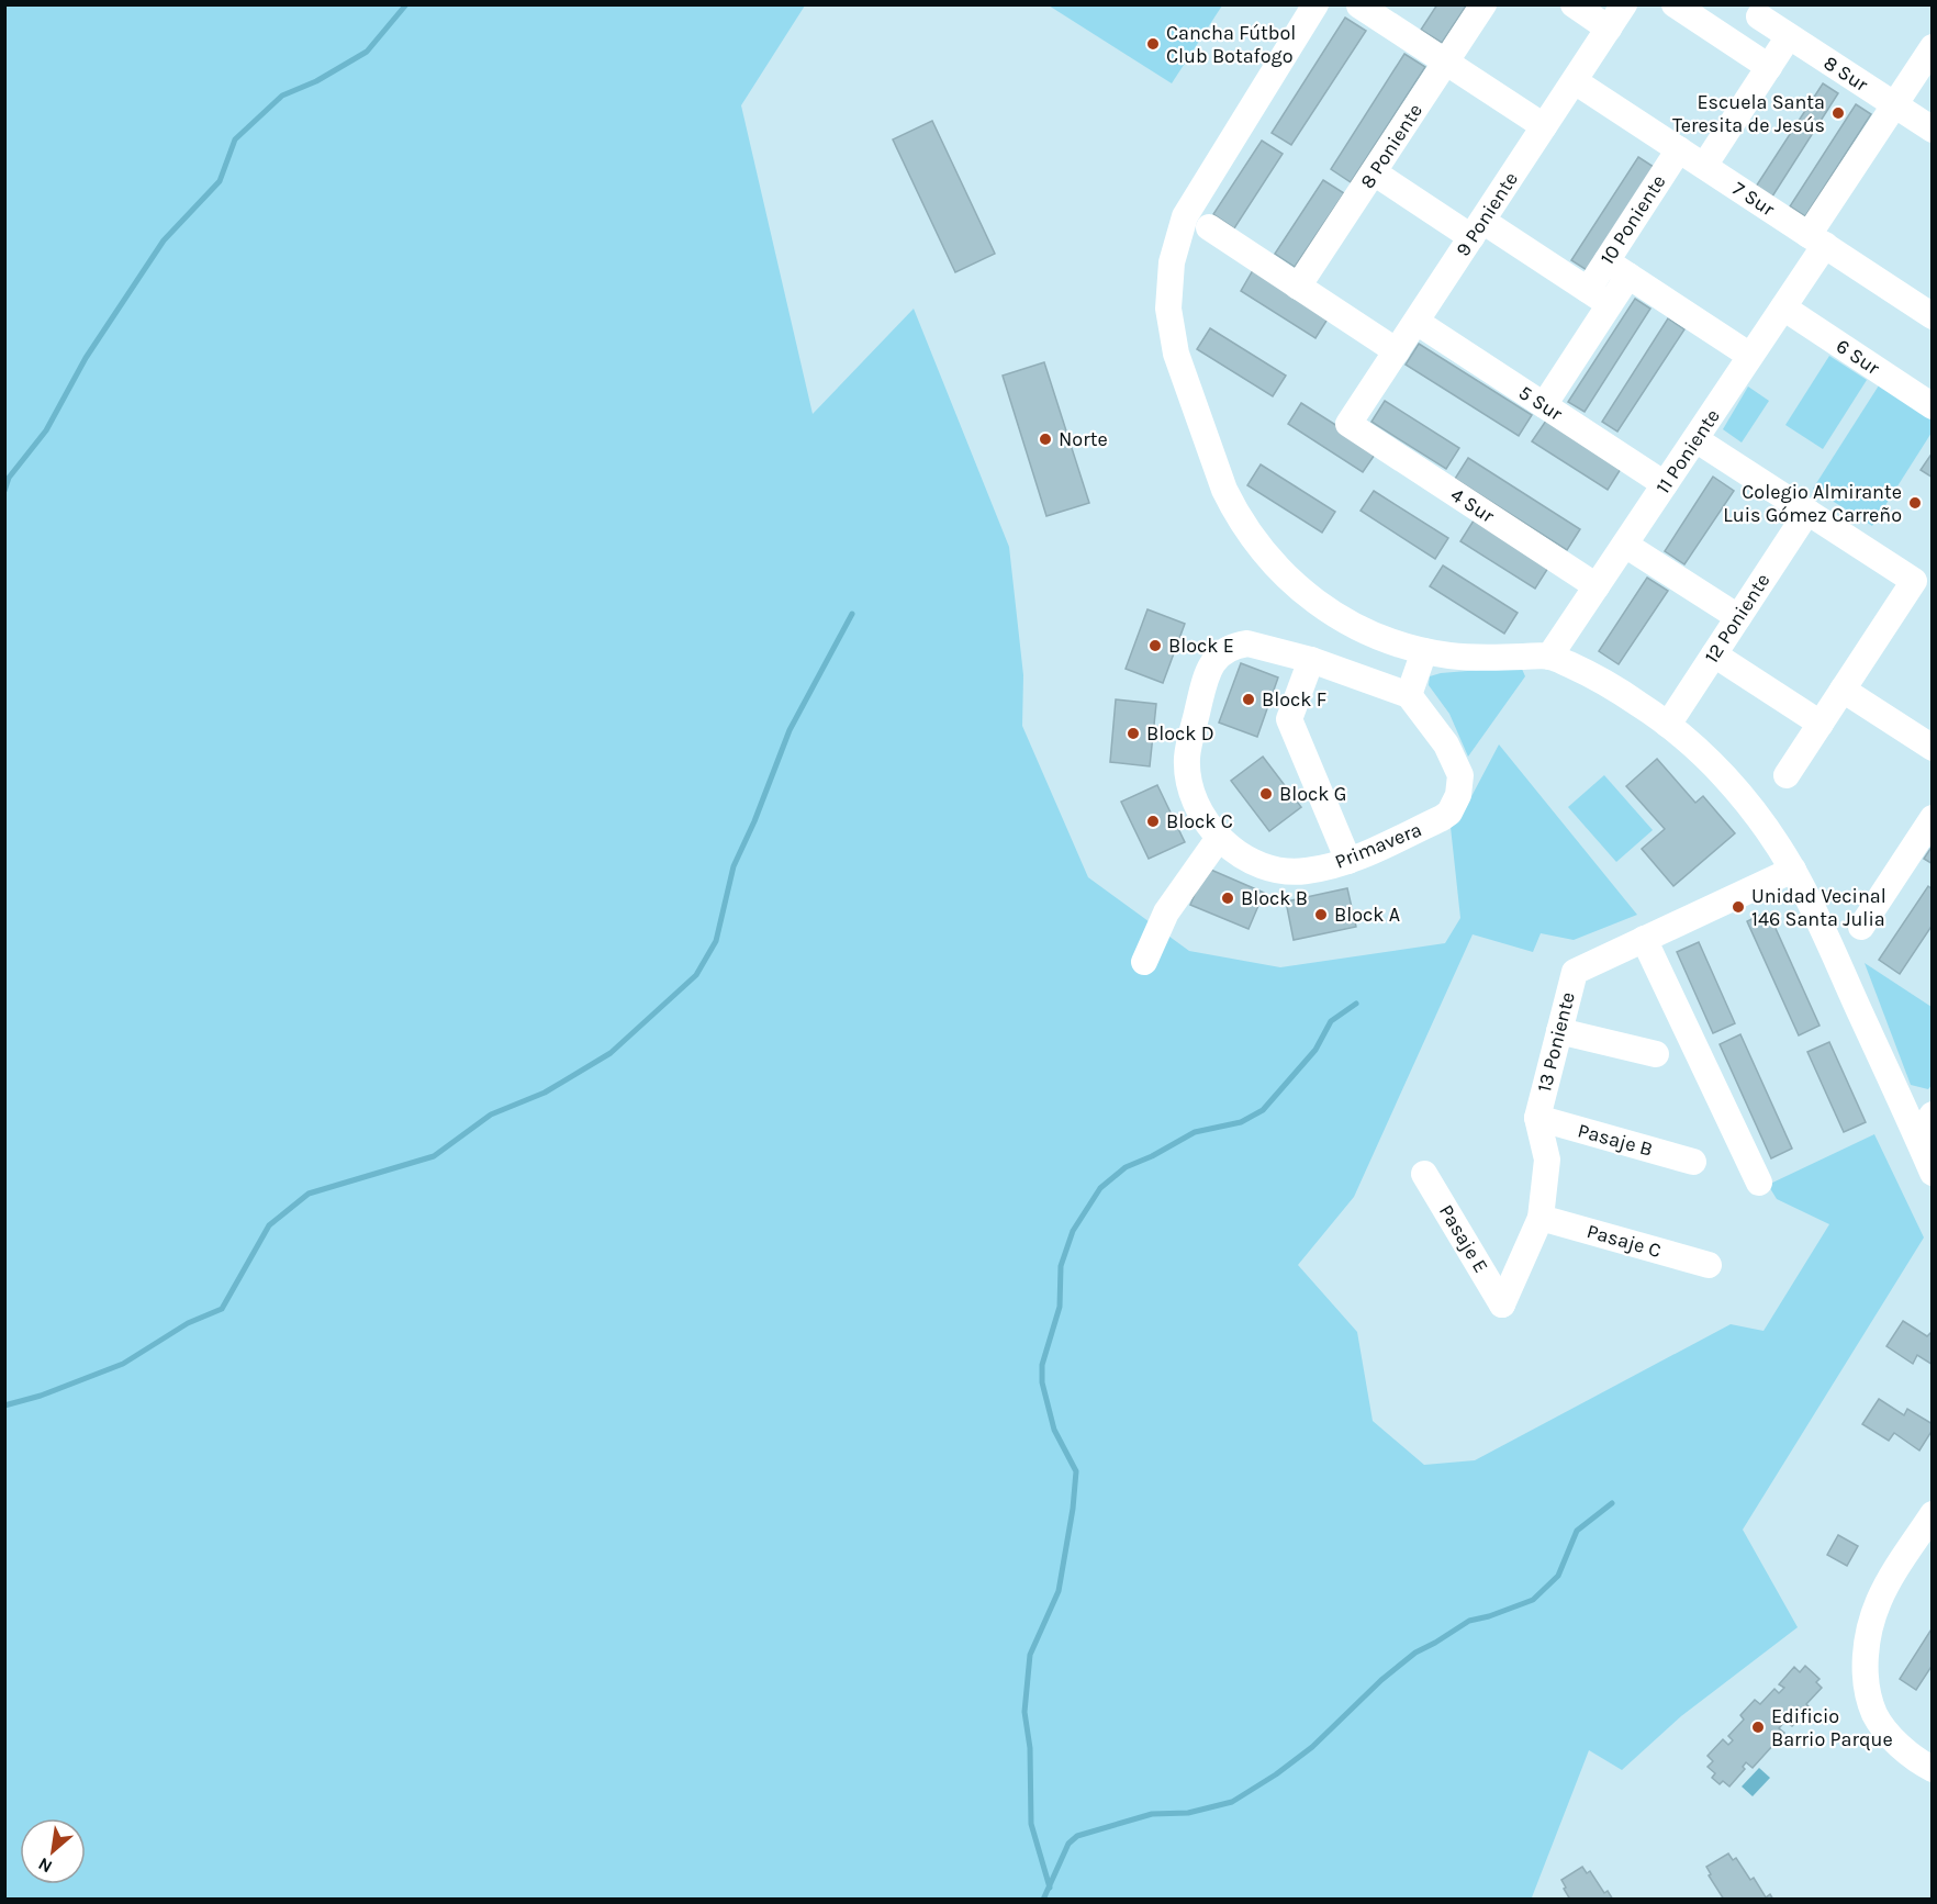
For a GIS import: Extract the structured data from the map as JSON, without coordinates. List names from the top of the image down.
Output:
{
  "streets": {
    "street": [
      "8 Sur",
      "8 Poniente",
      "7 Sur",
      "9 Poniente",
      "10 Poniente",
      "6 Sur",
      "5 Sur",
      "11 Poniente",
      "4 Sur",
      "12 Poniente",
      "Primavera",
      "13 Poniente",
      "Pasaje B",
      "Pasaje E",
      "Pasaje C"
    ]
  },
  "crossings": [
    ["8 Sur", "11 Poniente"],
    ["7 Sur", "9 Poniente"],
    ["7 Sur", "10 Poniente"],
    ["7 Sur", "11 Poniente"],
    ["9 Poniente", "5 Sur"],
    ["9 Poniente", "4 Sur"],
    ["10 Poniente", "5 Sur"],
    ["6 Sur", "11 Poniente"],
    ["5 Sur", "11 Poniente"],
    ["11 Poniente", "4 Sur"],
    ["13 Poniente", "Pasaje B"],
    ["13 Poniente", "Pasaje E"],
    ["13 Poniente", "Pasaje C"]
  ],
  "places": [
    "Cancha Fútbol Club Botafogo",
    "Escuela Santa Teresita de Jesús",
    "Norte",
    "Colegio Almirante Luis Gómez Carreño",
    "Block E",
    "Block F",
    "Block D",
    "Block G",
    "Block C",
    "Block B",
    "Unidad Vecinal 146 Santa Julia",
    "Block A",
    "Edificio Barrio Parque"
  ],
  "north": "bottom left"
}
